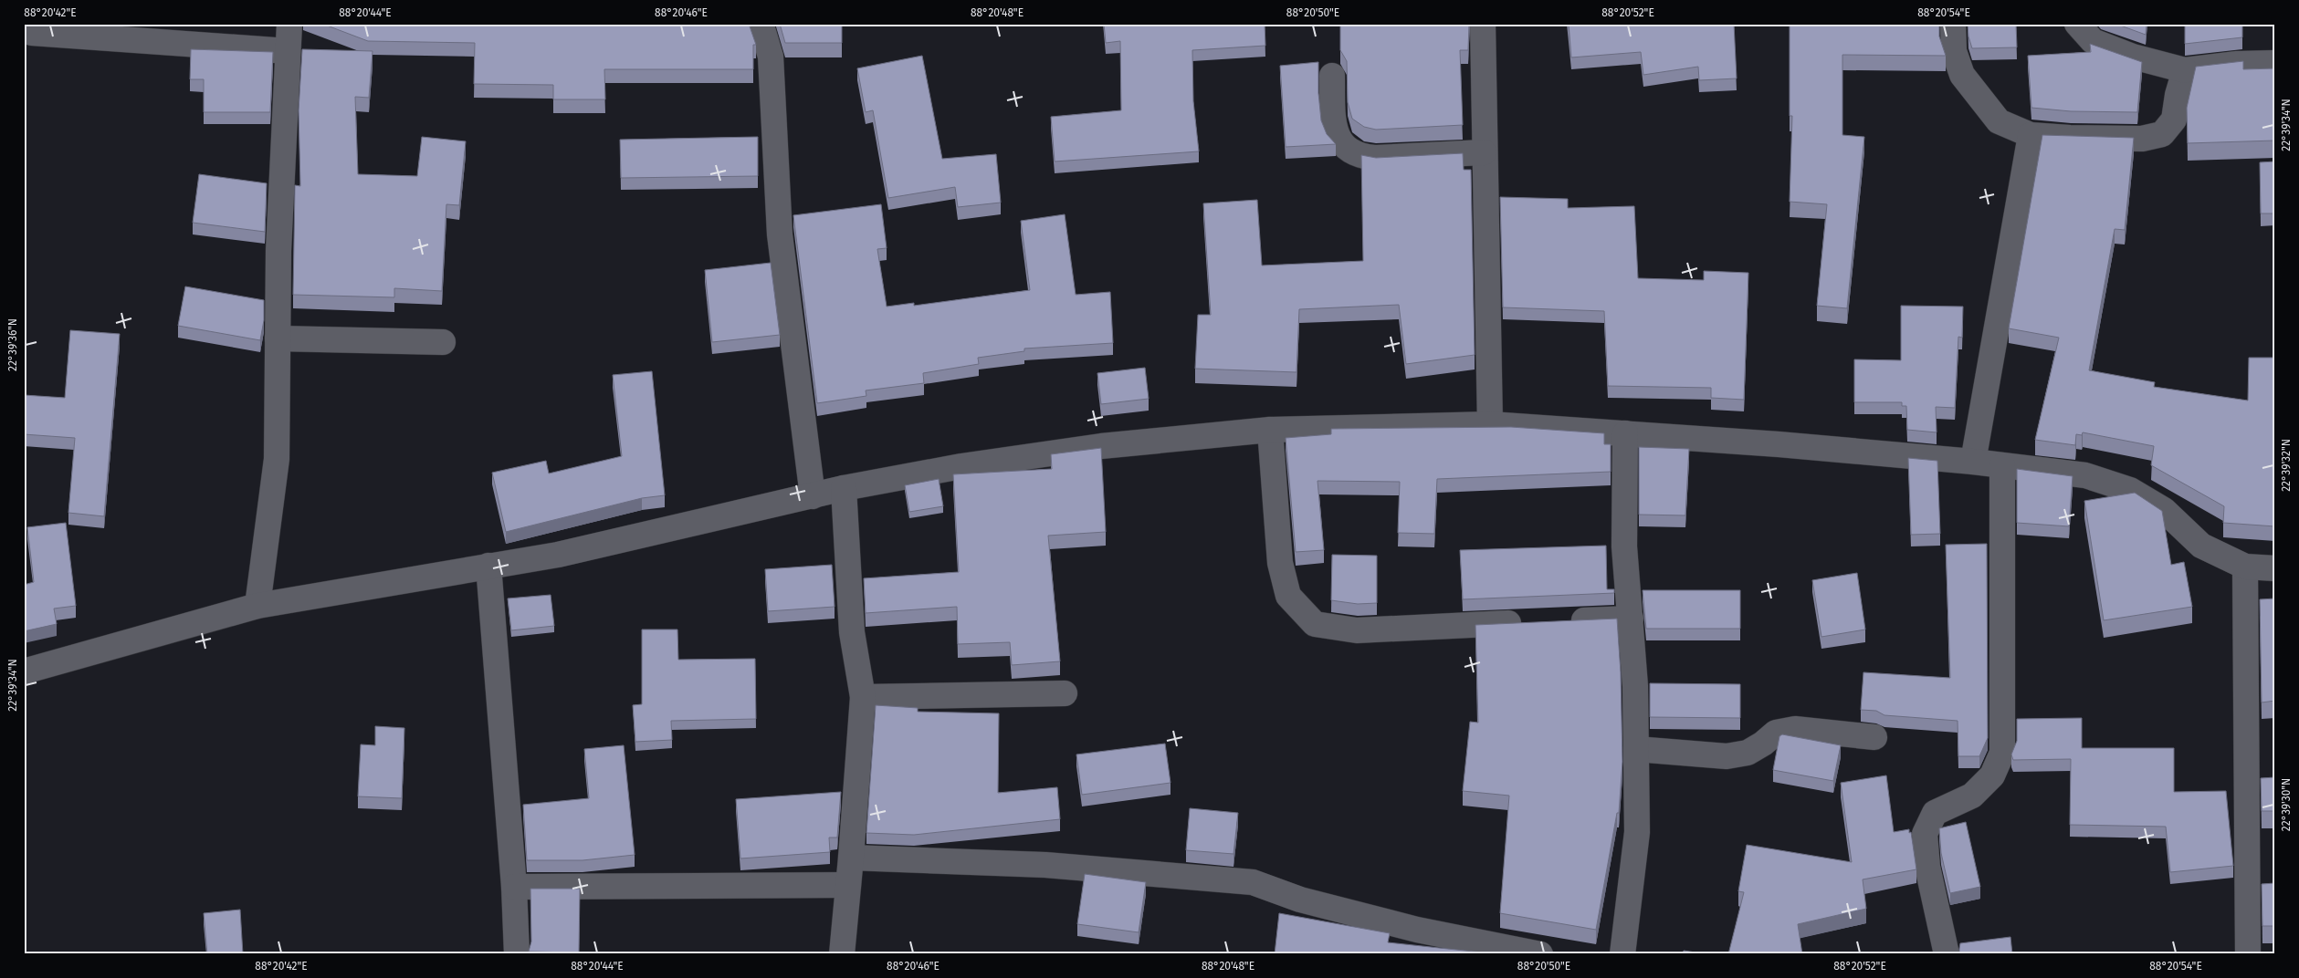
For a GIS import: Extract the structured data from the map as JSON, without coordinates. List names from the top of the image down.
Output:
{
  "coordinates": [
    "88°20'42\"E",
    "88°20'44\"E",
    "88°20'46\"E",
    "88°20'48\"E",
    "88°20'50\"E",
    "88°20'52\"E",
    "88°20'54\"E",
    "22°39'34\"N",
    "22°39'36\"N",
    "22°39'32\"N",
    "22°39'30\"N"
  ]
}
